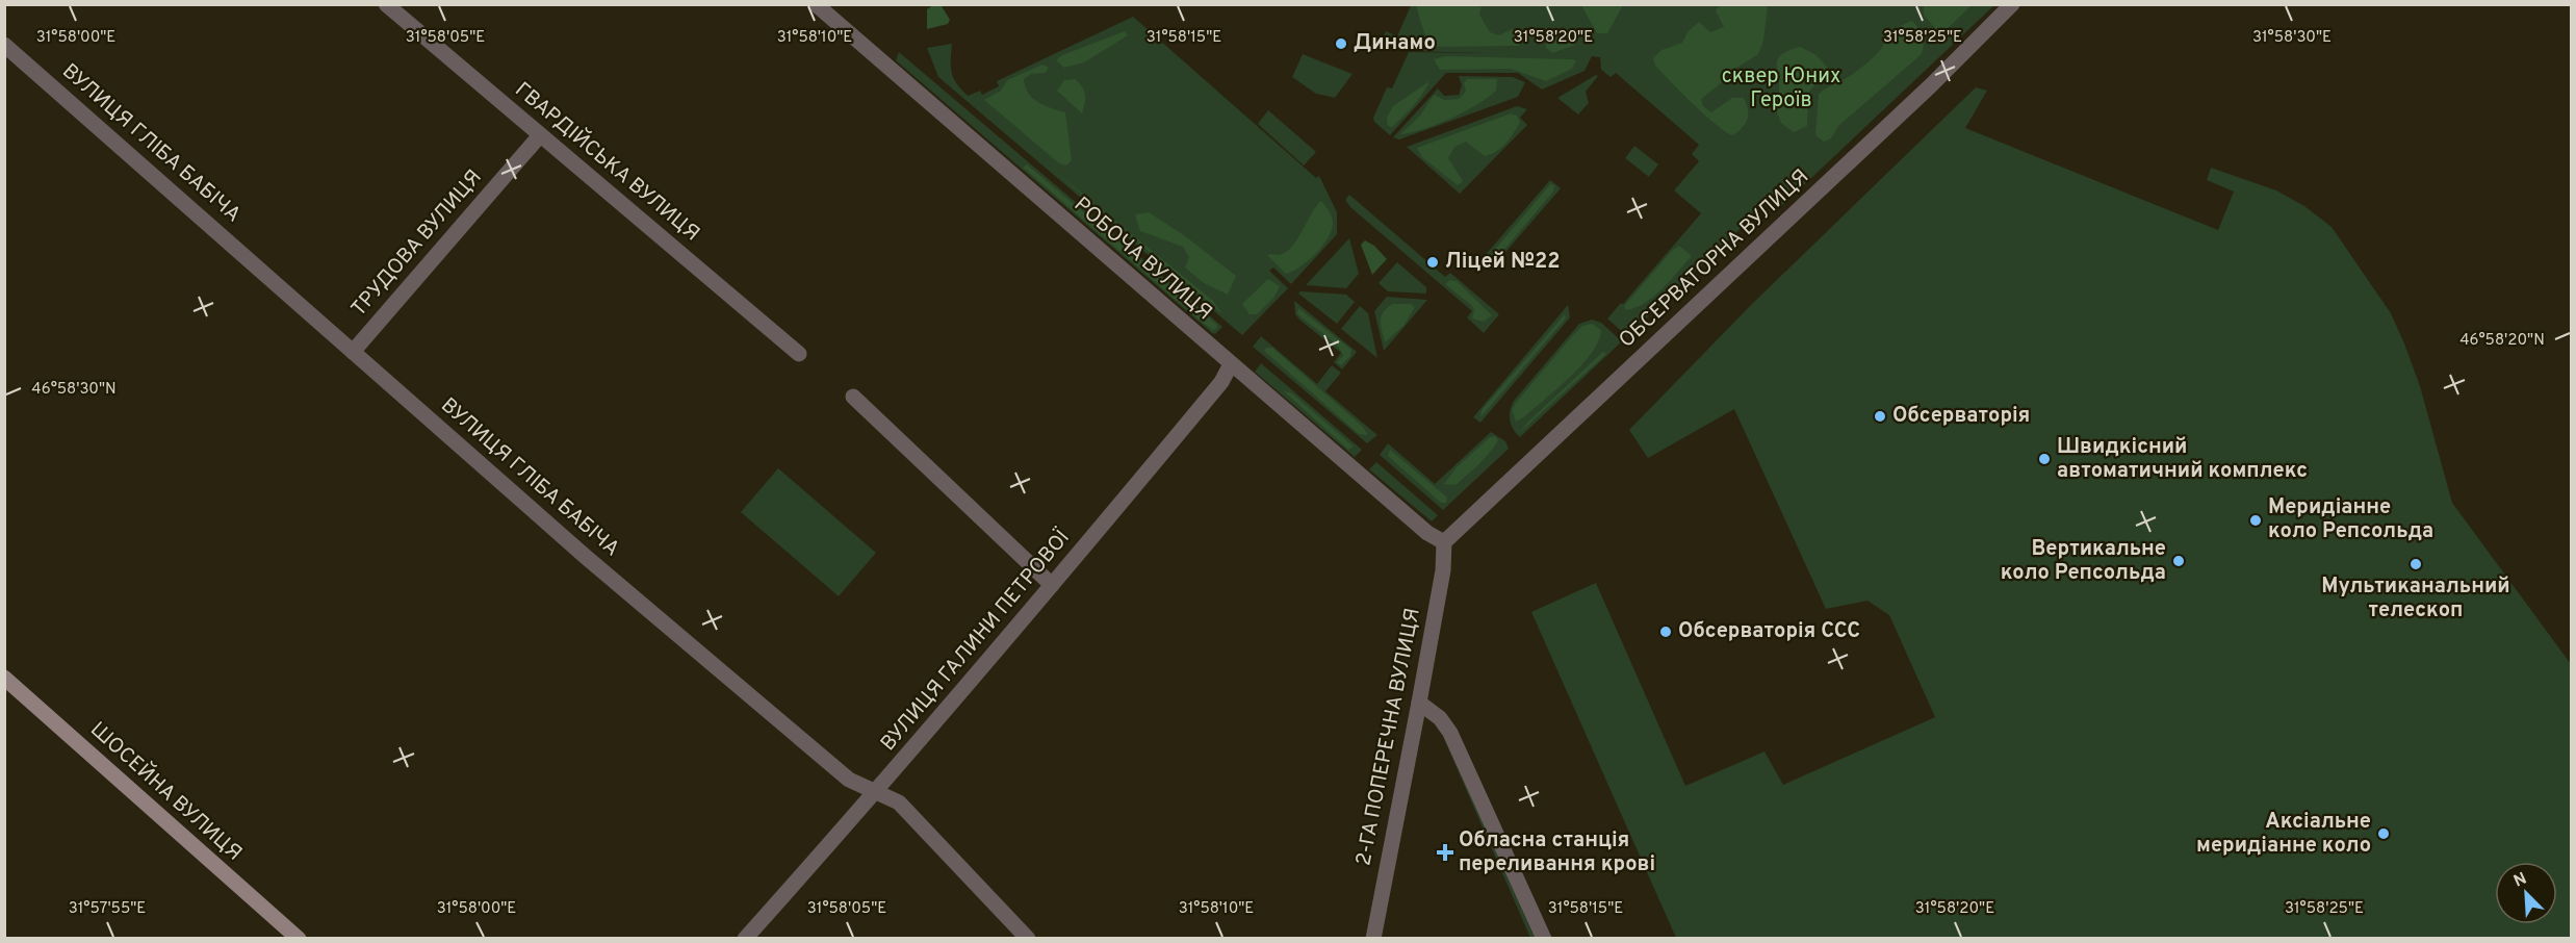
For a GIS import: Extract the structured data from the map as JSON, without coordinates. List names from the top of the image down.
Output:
{
  "streets": {
    "street": [
      "ВУЛИЦЯ ГЛІБА БАБІЧА",
      "ГВАРДІЙСЬКА ВУЛИЦЯ",
      "ТРУДОВА ВУЛИЦЯ",
      "РОБОЧА ВУЛИЦЯ",
      "ОБСЕРВАТОРНА ВУЛИЦЯ",
      "ВУЛИЦЯ ГАЛИНИ ПЕТРОВОЇ",
      "2-ГА ПОПЕРЕЧНА ВУЛИЦЯ",
      "ШОСЕЙНА ВУЛИЦЯ"
    ]
  },
  "crossings": [
    ["ВУЛИЦЯ ГЛІБА БАБІЧА", "ТРУДОВА ВУЛИЦЯ"],
    ["ВУЛИЦЯ ГЛІБА БАБІЧА", "ВУЛИЦЯ ГАЛИНИ ПЕТРОВОЇ"],
    ["ГВАРДІЙСЬКА ВУЛИЦЯ", "ТРУДОВА ВУЛИЦЯ"],
    ["РОБОЧА ВУЛИЦЯ", "ОБСЕРВАТОРНА ВУЛИЦЯ"],
    ["РОБОЧА ВУЛИЦЯ", "ВУЛИЦЯ ГАЛИНИ ПЕТРОВОЇ"],
    ["РОБОЧА ВУЛИЦЯ", "2-ГА ПОПЕРЕЧНА ВУЛИЦЯ"],
    ["ОБСЕРВАТОРНА ВУЛИЦЯ", "2-ГА ПОПЕРЕЧНА ВУЛИЦЯ"]
  ],
  "parks": ["сквер Юних Героїв"],
  "places": {
    "other": [
      "Динамо",
      "Ліцей №22",
      "Обсерваторія",
      "Швидкісний автоматичний комплекс",
      "Меридіанне коло Репсольда",
      "Вертикальне коло Репсольда",
      "Мультиканальний телескоп",
      "Обсерваторія ССС",
      "Аксіальне меридіанне коло"
    ],
    "health": ["Обласна станція переливання крові"]
  },
  "north": "top left",
  "coordinates": [
    "31°58'00\"E",
    "31°58'05\"E",
    "31°58'10\"E",
    "31°58'15\"E",
    "31°58'20\"E",
    "31°58'25\"E",
    "31°58'30\"E",
    "46°58'20\"N",
    "46°58'30\"N",
    "31°57'55\"E"
  ]
}
